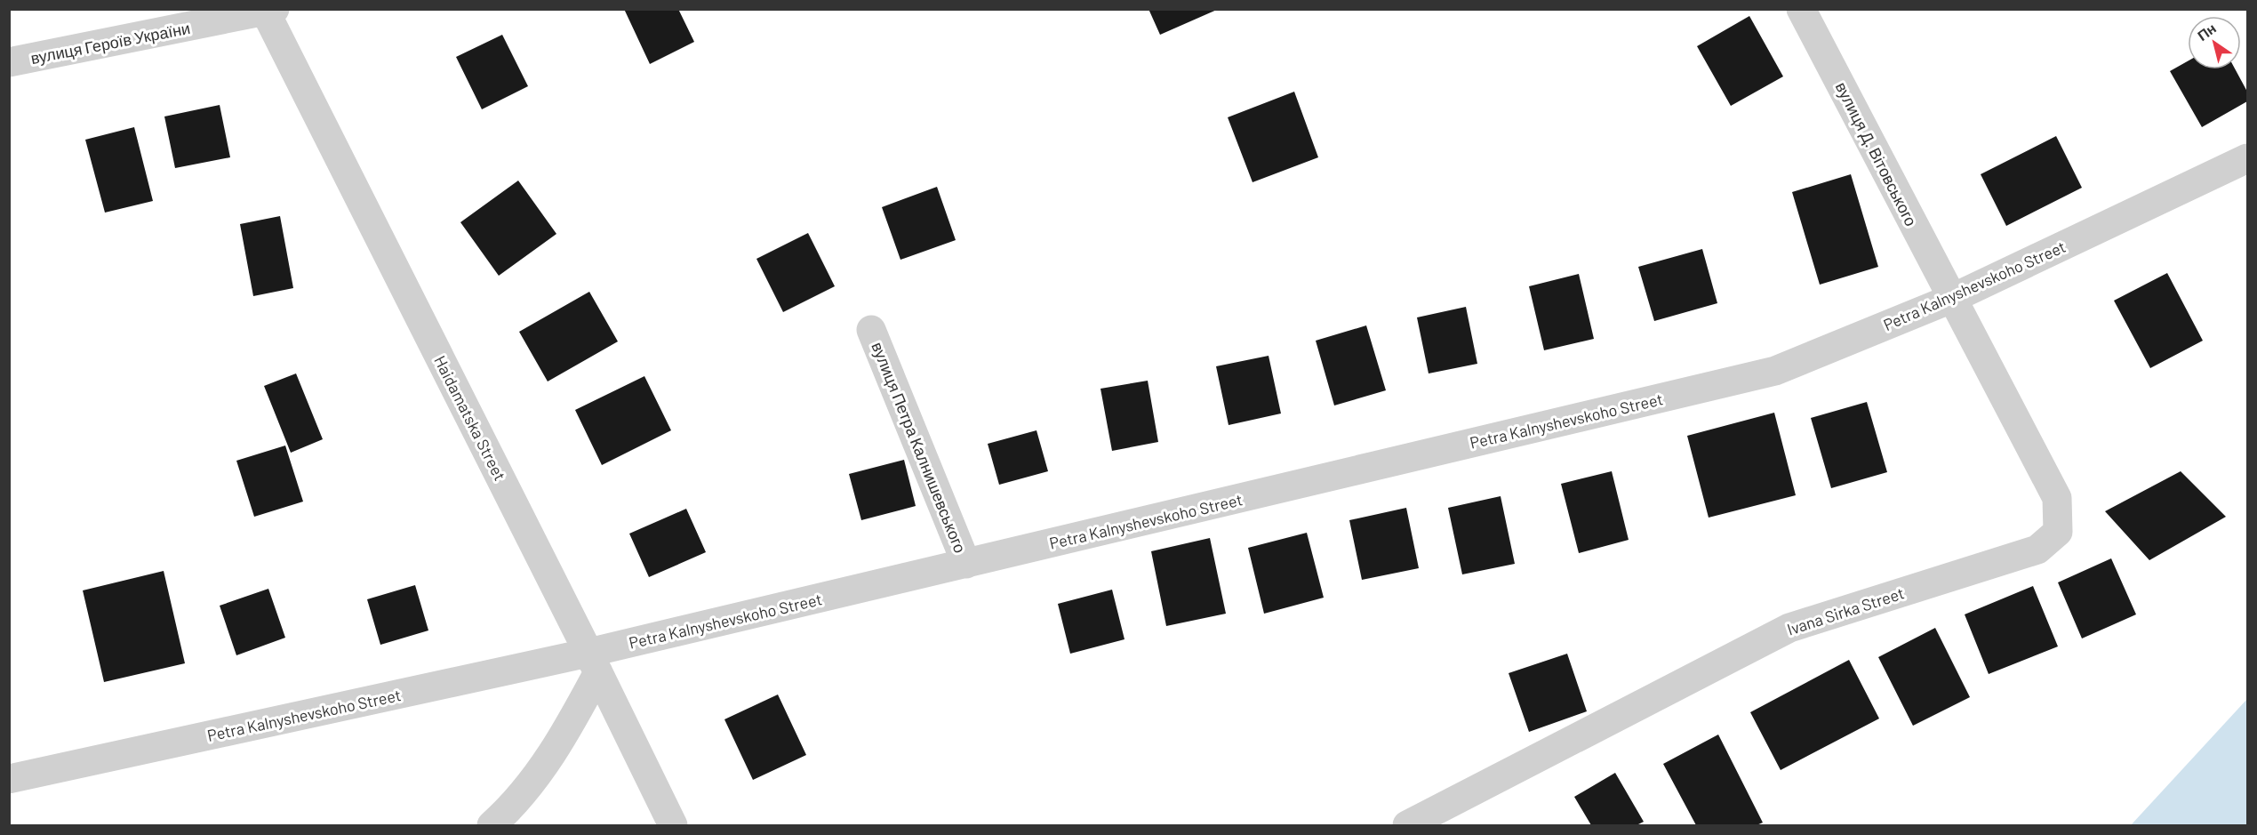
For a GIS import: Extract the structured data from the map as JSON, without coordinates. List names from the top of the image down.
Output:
{
  "streets": {
    "street": [
      "вулиця Героїв України",
      "вулиця Д. Вітовського",
      "Petra Kalnyshevskoho Street",
      "Haidamatska Street",
      "вулиця Петра Калнишевського",
      "Ivana Sirka Street"
    ]
  },
  "crossings": [
    ["вулиця Героїв України", "Haidamatska Street"],
    ["вулиця Д. Вітовського", "Petra Kalnyshevskoho Street"],
    ["вулиця Д. Вітовського", "Ivana Sirka Street"],
    ["Petra Kalnyshevskoho Street", "Haidamatska Street"],
    ["Petra Kalnyshevskoho Street", "вулиця Петра Калнишевського"],
    ["Petra Kalnyshevskoho Street", "Ivana Sirka Street"]
  ],
  "north": "top left"
}
